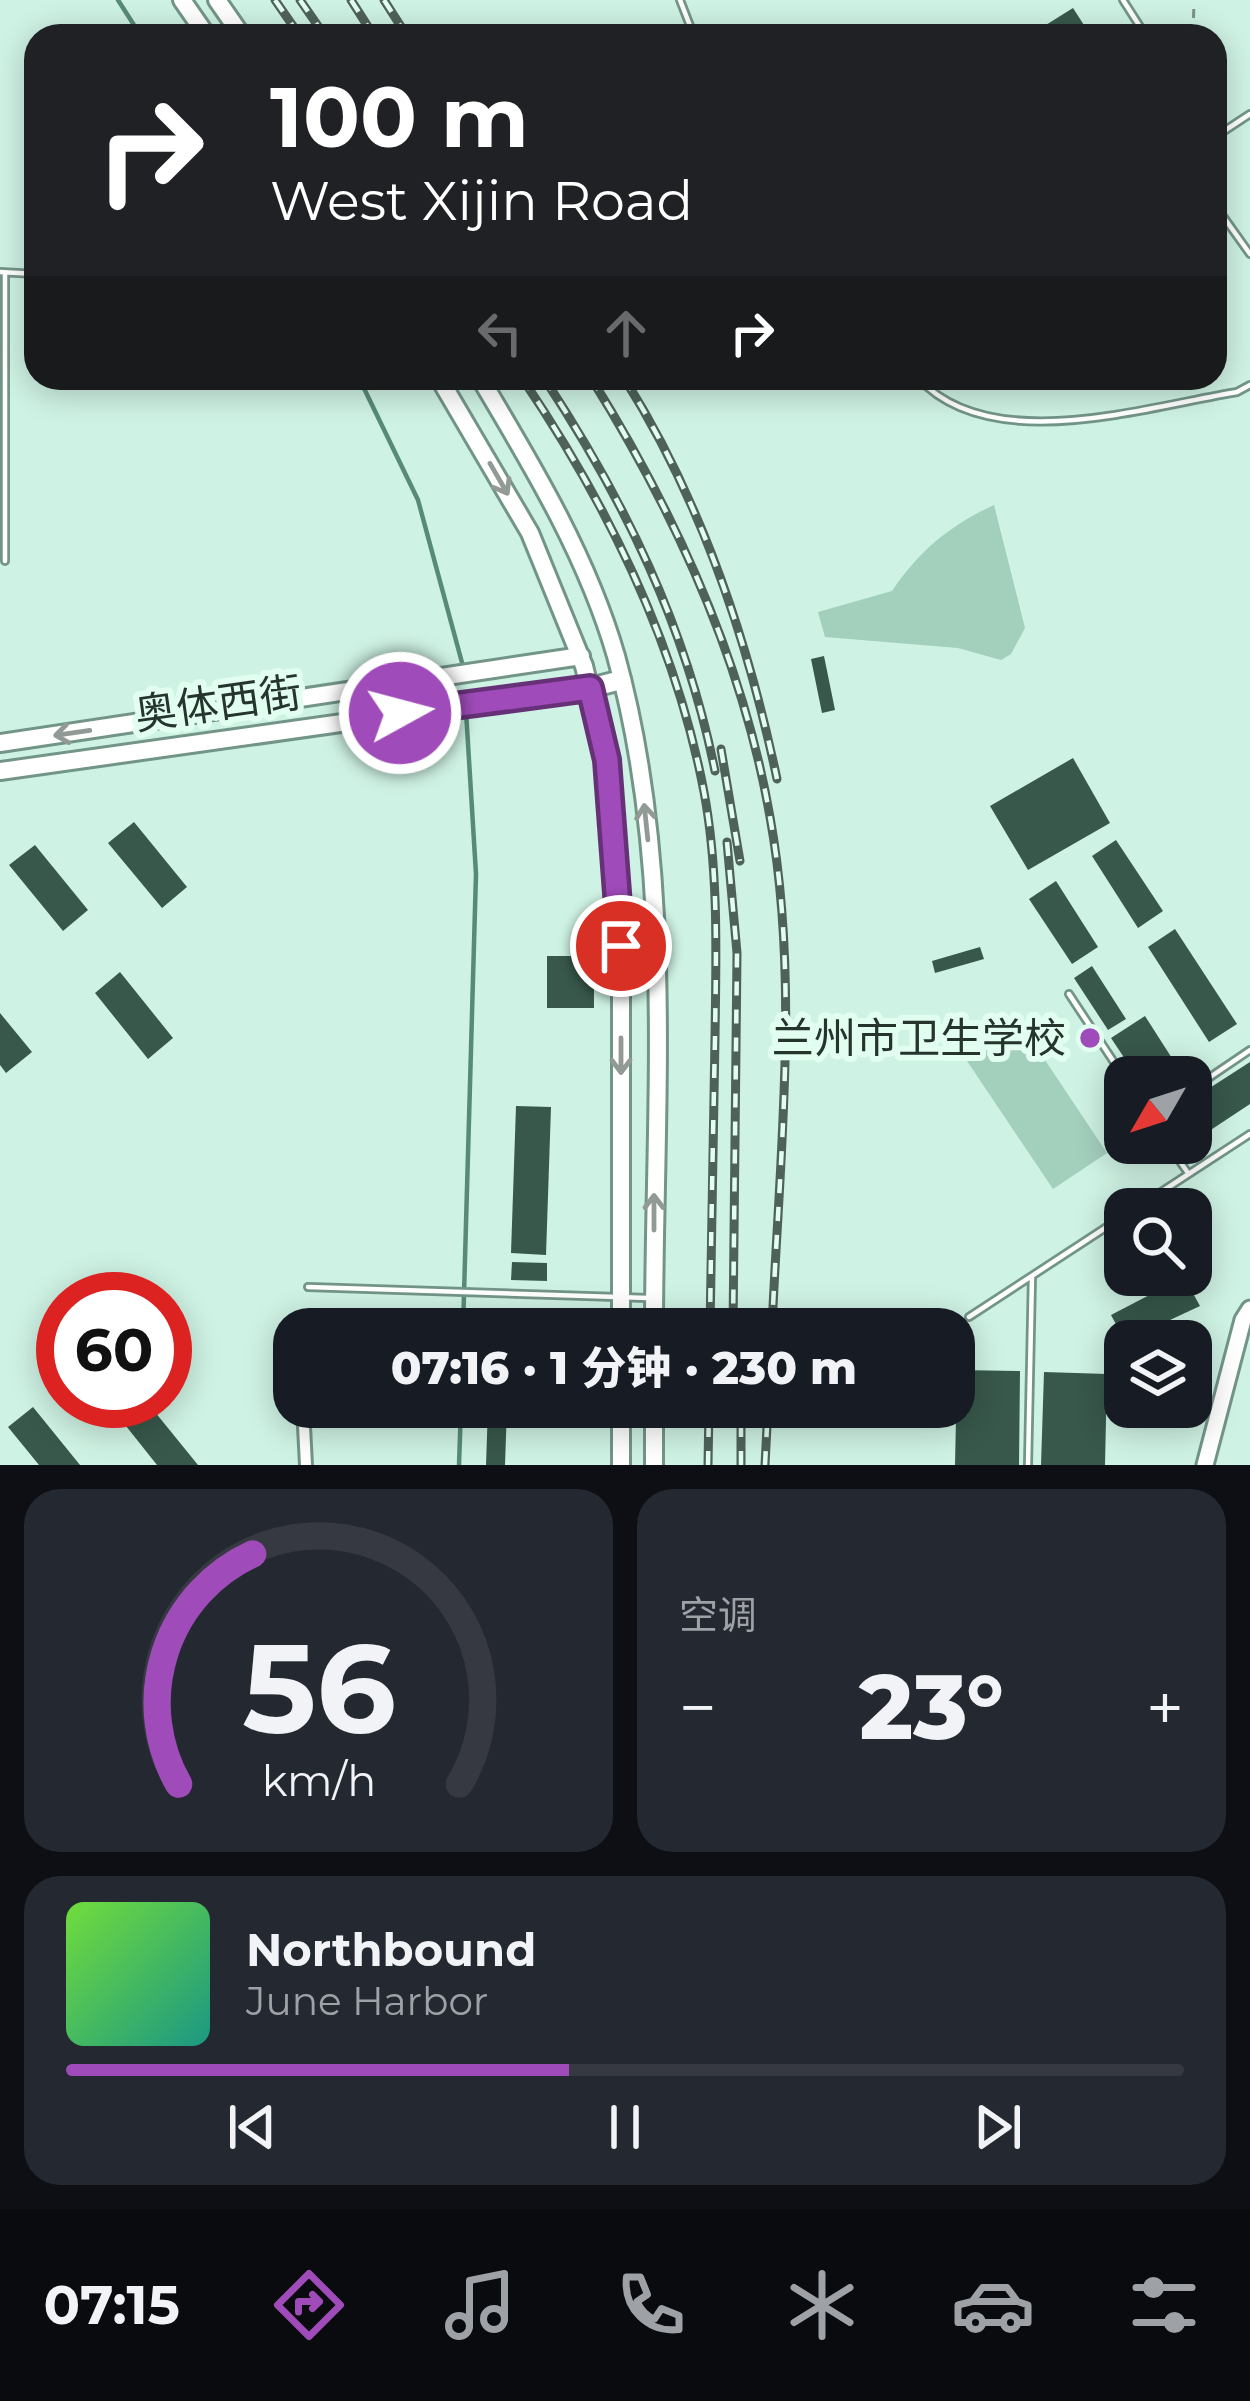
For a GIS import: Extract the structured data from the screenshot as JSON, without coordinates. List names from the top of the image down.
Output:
{
  "streets": {
    "main road": ["奥体西街"]
  },
  "places": ["兰州市卫生学校"],
  "north": "bottom left",
  "page": {
    "turn": ["100 m", "West Xijin Road"],
    "limit": "60",
    "trip": "07:16 · 1 分钟 · 230 m",
    "tile": "空调",
    "heat": ["−", "23°", "+"],
    "song": ["Northbound", "June Harbor"],
    "tabs": "07:15",
    "gauge": ["56", "km/h"]
  }
}
